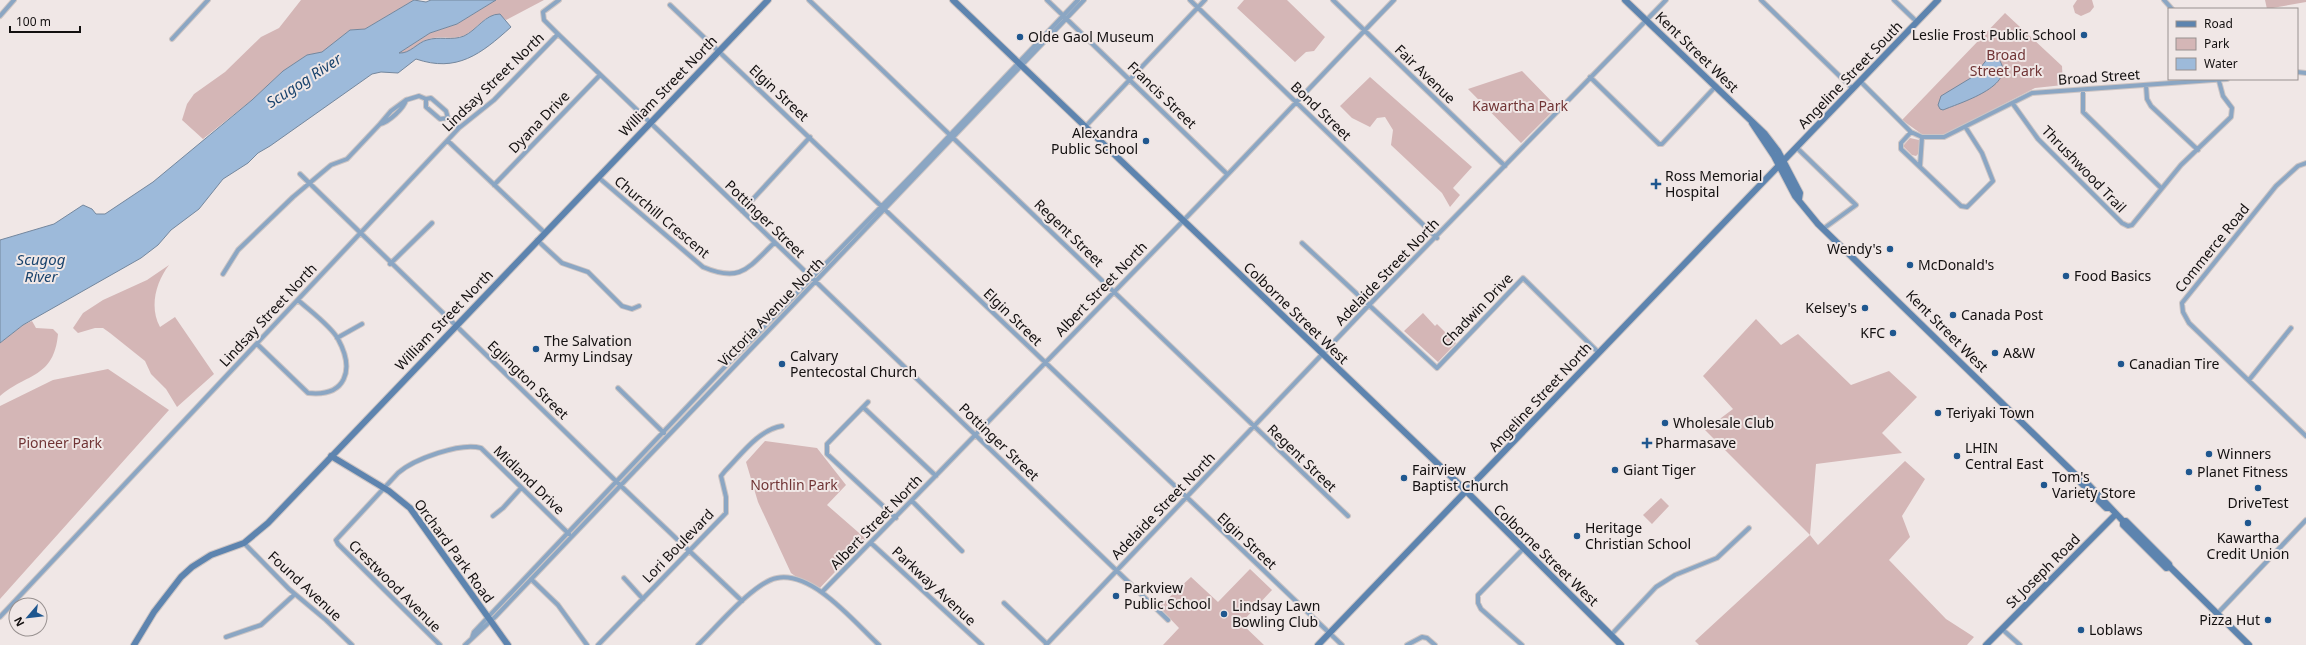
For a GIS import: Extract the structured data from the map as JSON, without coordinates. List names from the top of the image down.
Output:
{
  "streets": {
    "main road": [
      "Kent Street West",
      "Angeline Street South",
      "William Street North",
      "Colborne Street West",
      "Angeline Street North",
      "Orchard Park Road",
      "St Joseph Road"
    ],
    "street": [
      "Fair Avenue",
      "Broad Street",
      "Lindsay Street North",
      "Elgin Street",
      "Francis Street",
      "Bond Street",
      "Dyana Drive",
      "Thrushwood Trail",
      "Churchill Crescent",
      "Pottinger Street",
      "Regent Street",
      "Commerce Road",
      "Adelaide Street North",
      "Albert Street North",
      "Chadwin Drive",
      "Victoria Avenue North",
      "Eglington Street",
      "Midland Drive",
      "Lori Boulevard",
      "Found Avenue",
      "Crestwood Avenue",
      "Parkway Avenue"
    ]
  },
  "crossings": [
    ["Kent Street West", "Angeline Street South"],
    ["Kent Street West", "Adelaide Street North"],
    ["Kent Street West", "Angeline Street North"],
    ["Kent Street West", "St Joseph Road"],
    ["Fair Avenue", "Adelaide Street North"],
    ["Fair Avenue", "Albert Street North"],
    ["Angeline Street South", "Broad Street"],
    ["Angeline Street South", "Angeline Street North"],
    ["Broad Street", "Thrushwood Trail"],
    ["Lindsay Street North", "Pottinger Street"],
    ["Lindsay Street North", "Eglington Street"],
    ["William Street North", "Elgin Street"],
    ["William Street North", "Churchill Crescent"],
    ["William Street North", "Pottinger Street"],
    ["William Street North", "Eglington Street"],
    ["William Street North", "Orchard Park Road"],
    ["William Street North", "Found Avenue"],
    ["Elgin Street", "Adelaide Street North"],
    ["Elgin Street", "Albert Street North"],
    ["Elgin Street", "Victoria Avenue North"],
    ["Elgin Street", "Angeline Street North"],
    ["Francis Street", "Albert Street North"],
    ["Francis Street", "Victoria Avenue North"],
    ["Bond Street", "Adelaide Street North"],
    ["Bond Street", "Albert Street North"],
    ["Dyana Drive", "Pottinger Street"],
    ["Churchill Crescent", "Pottinger Street"],
    ["Pottinger Street", "Adelaide Street North"],
    ["Pottinger Street", "Albert Street North"],
    ["Pottinger Street", "Victoria Avenue North"],
    ["Regent Street", "Adelaide Street North"],
    ["Regent Street", "Albert Street North"],
    ["Regent Street", "Victoria Avenue North"],
    ["Adelaide Street North", "Chadwin Drive"],
    ["Adelaide Street North", "Colborne Street West"],
    ["Albert Street North", "Colborne Street West"],
    ["Albert Street North", "Parkway Avenue"],
    ["Chadwin Drive", "Angeline Street North"],
    ["Victoria Avenue North", "Colborne Street West"],
    ["Victoria Avenue North", "Eglington Street"],
    ["Victoria Avenue North", "Midland Drive"],
    ["Victoria Avenue North", "Orchard Park Road"],
    ["Colborne Street West", "Angeline Street North"],
    ["Eglington Street", "Lori Boulevard"],
    ["Midland Drive", "Orchard Park Road"],
    ["Midland Drive", "Crestwood Avenue"],
    ["Orchard Park Road", "Crestwood Avenue"]
  ],
  "water": ["Scugog River"],
  "parks": [
    "Broad Street Park",
    "Kawartha Park",
    "Pioneer Park",
    "Northlin Park"
  ],
  "places": {
    "other": [
      "Leslie Frost Public School",
      "Olde Gaol Museum",
      "Alexandra Public School",
      "Wendy's",
      "McDonald's",
      "Food Basics",
      "Kelsey's",
      "Canada Post",
      "KFC",
      "The Salvation Army Lindsay",
      "A&W",
      "Calvary Pentecostal Church",
      "Canadian Tire",
      "Teriyaki Town",
      "Wholesale Club",
      "Winners",
      "LHIN Central East",
      "Giant Tiger",
      "Planet Fitness",
      "Fairview Baptist Church",
      "Tom's Variety Store",
      "DriveTest",
      "Kawartha Credit Union",
      "Heritage Christian School",
      "Parkview Public School",
      "Lindsay Lawn Bowling Club",
      "Pizza Hut",
      "Loblaws"
    ],
    "health": ["Ross Memorial Hospital", "Pharmasave"]
  },
  "legend": ["Road", "Park", "Water"],
  "scale_bar": "100 m",
  "north": "bottom left"
}
